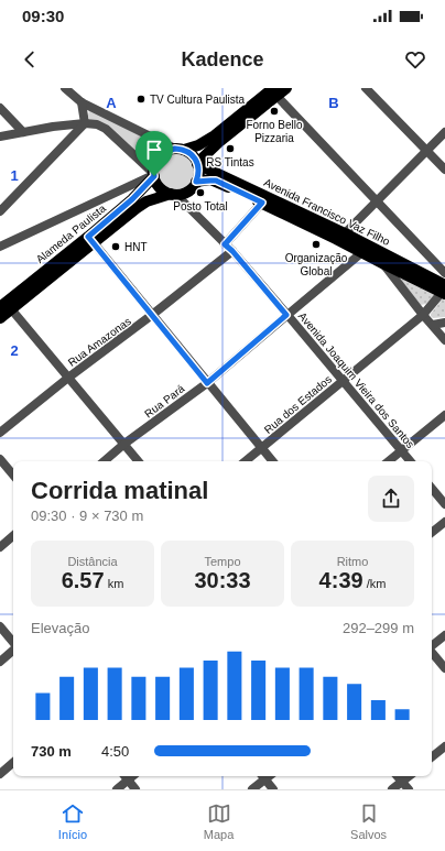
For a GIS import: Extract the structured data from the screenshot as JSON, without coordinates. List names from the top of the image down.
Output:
{
  "streets": {
    "main road": ["Avenida Francisco Vaz Filho", "Alameda Paulista"],
    "street": [
      "Rua Amazonas",
      "Avenida Joaquim Vieira dos Santos",
      "Rua Pará",
      "Rua dos Estados"
    ]
  },
  "crossings": [
    ["Avenida Francisco Vaz Filho", "Alameda Paulista"],
    ["Avenida Francisco Vaz Filho", "Avenida Joaquim Vieira dos Santos"],
    ["Avenida Francisco Vaz Filho", "Rua Pará"],
    ["Avenida Francisco Vaz Filho", "Rua dos Estados"],
    ["Alameda Paulista", "Avenida Joaquim Vieira dos Santos"],
    ["Rua Amazonas", "Avenida Joaquim Vieira dos Santos"],
    ["Avenida Joaquim Vieira dos Santos", "Rua Pará"],
    ["Avenida Joaquim Vieira dos Santos", "Rua dos Estados"]
  ],
  "places": [
    "TV Cultura Paulista",
    "Forno Bello Pizzaria",
    "RS Tintas",
    "Posto Total",
    "Organização Global",
    "HNT"
  ],
  "page": {
    "status": "09:30",
    "header": "Kadence",
    "heading": ["Corrida matinal", "09:30 · 9 × 730 m"],
    "stats": [
      ["Distância", "6.57 km"],
      ["Tempo", "30:33"],
      ["Ritmo", "4:39 /km"]
    ],
    "chart": ["Elevação", "292–299 m"],
    "list": [
      {
        "name": "730 m",
        "note": "4:50"
      }
    ],
    "tabs": ["Início", "Mapa", "Salvos"]
  },
  "grid": {
    "columns": ["A", "B"],
    "rows": ["1", "2"]
  }
}
